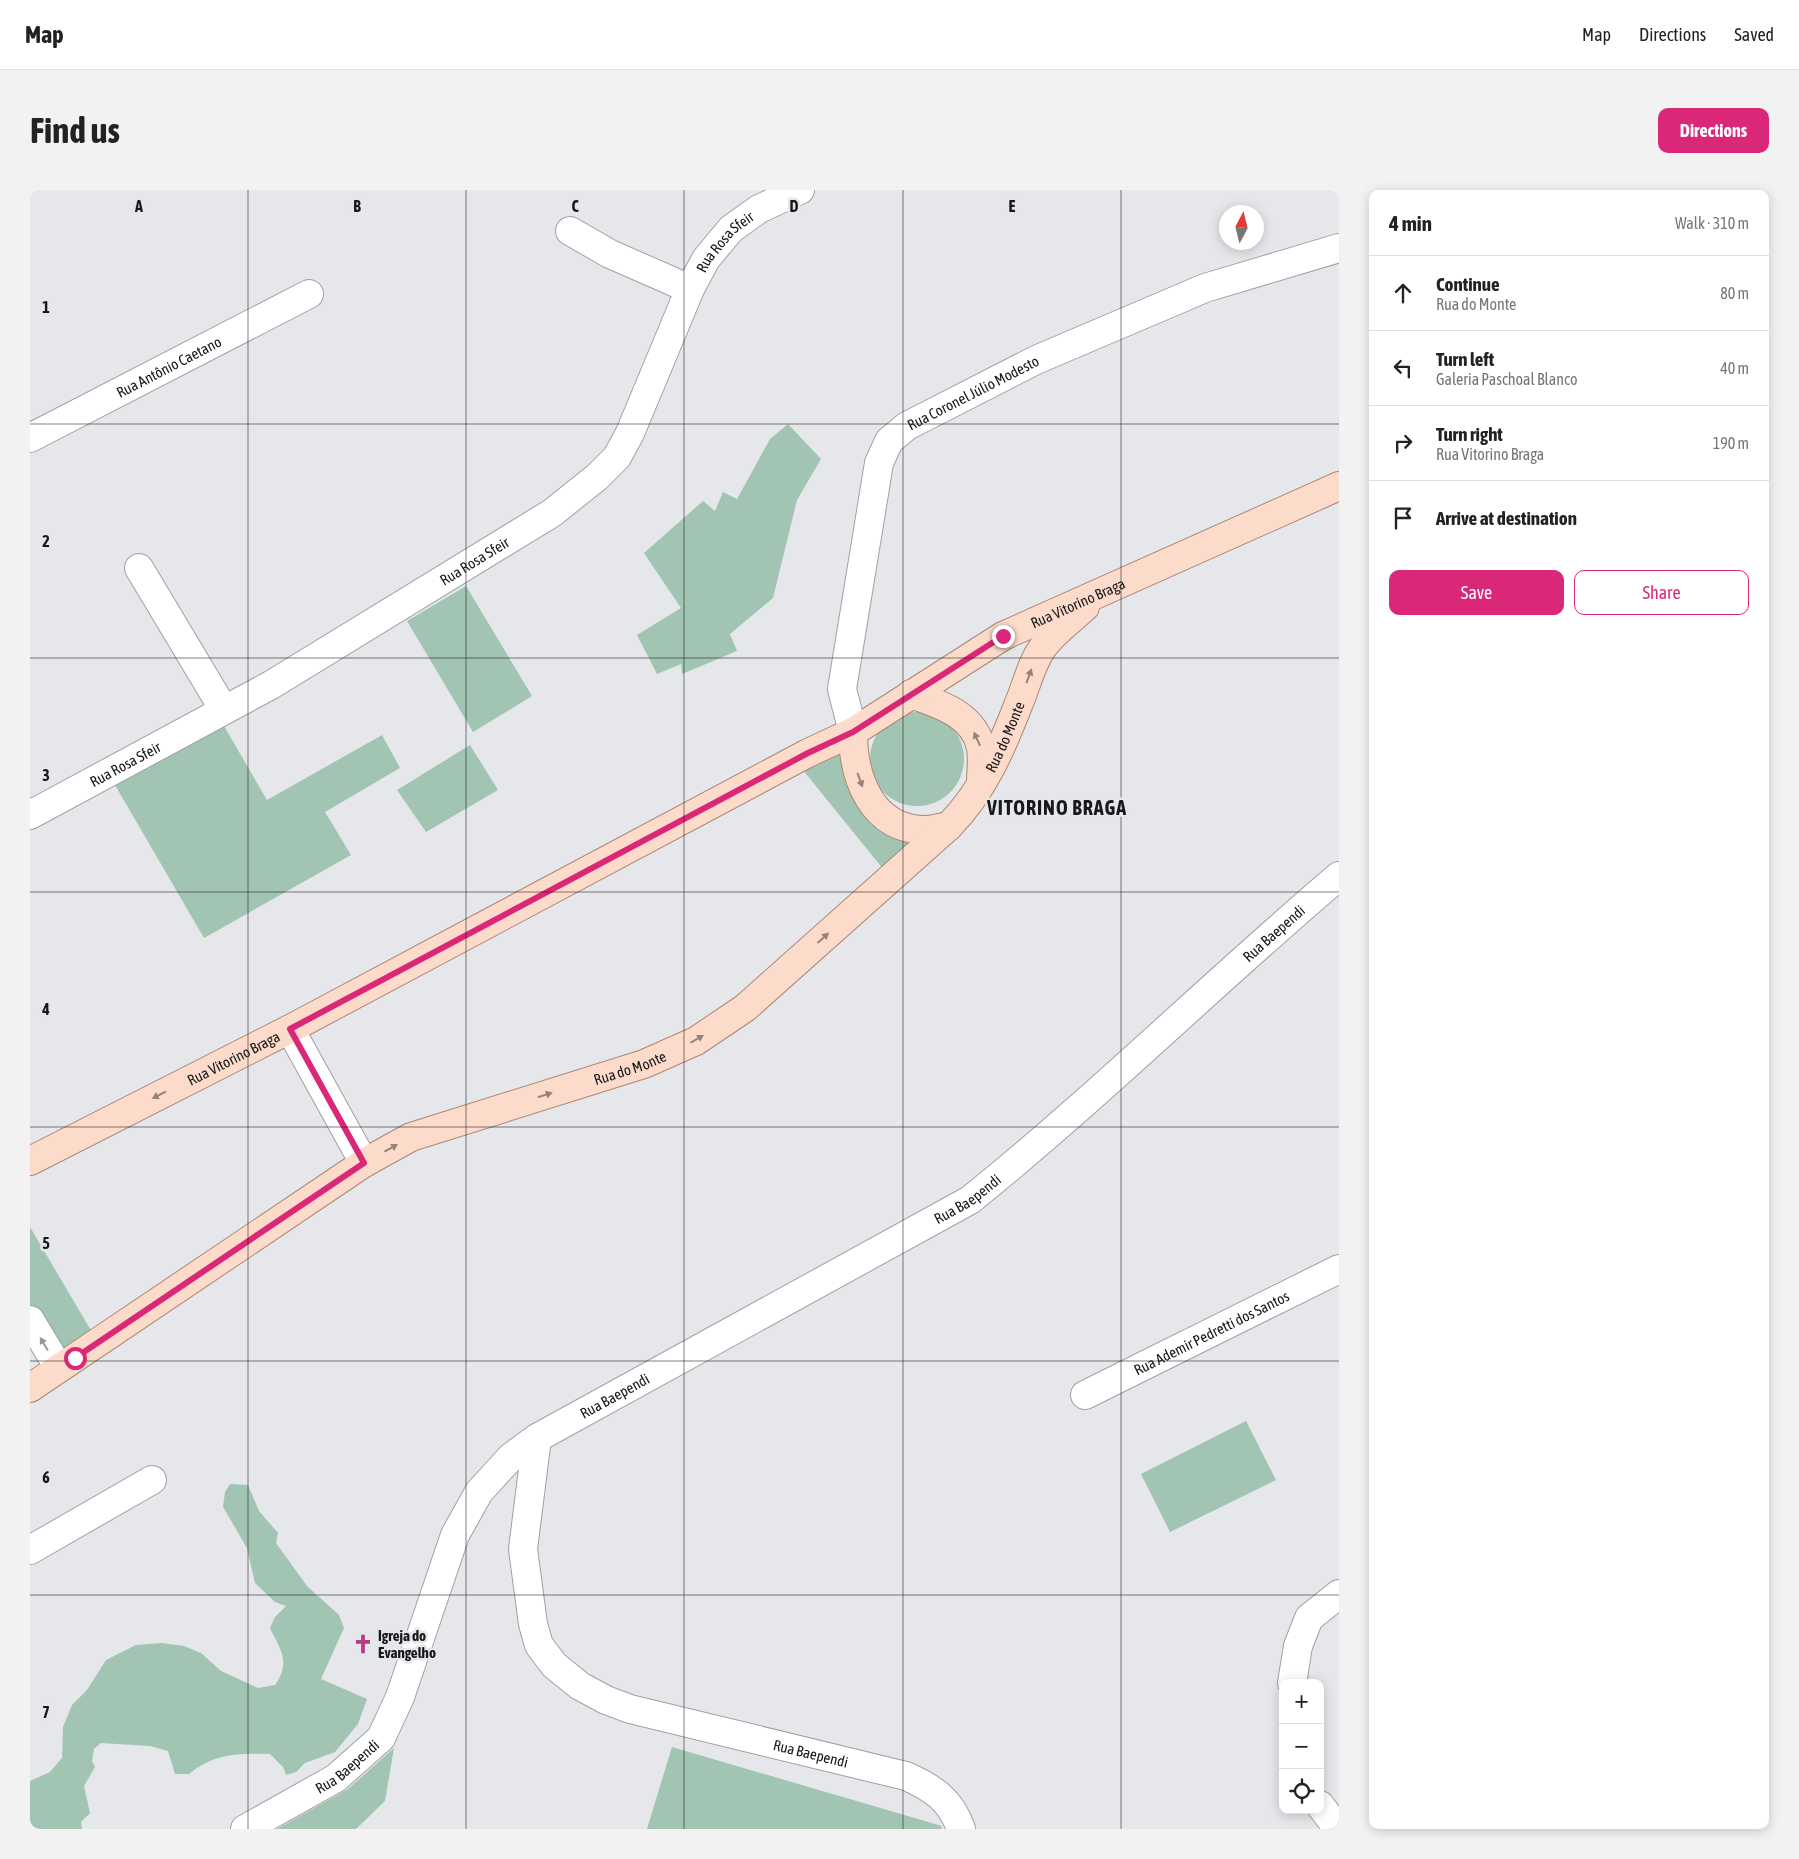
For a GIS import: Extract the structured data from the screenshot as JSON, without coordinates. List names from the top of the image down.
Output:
{
  "streets": {
    "main road": ["Rua Vitorino Braga", "Rua do Monte"],
    "street": [
      "Rua Rosa Sfeir",
      "Rua Antônio Caetano",
      "Rua Coronel Júlio Modesto",
      "Rua Baependi",
      "Rua Ademir Pedretti dos Santos"
    ]
  },
  "crossings": [
    ["Rua Coronel Júlio Modesto", "Rua Vitorino Braga"],
    ["Rua Coronel Júlio Modesto", "Rua do Monte"],
    ["Rua Vitorino Braga", "Rua do Monte"]
  ],
  "one_way": ["Rua do Monte"],
  "districts": ["VITORINO BRAGA"],
  "places": {
    "church": ["Igreja do Evangelho"]
  },
  "north": "top",
  "page": {
    "header": "Map",
    "nav": ["Map", "Directions", "Saved"],
    "buttons": [
      "Directions",
      ["Save", "Share"]
    ],
    "title": "Find us",
    "heading": ["4 min", "Walk · 310 m"],
    "list": [
      ["Continue", "Rua do Monte", "80 m"],
      ["Turn left", "Galeria Paschoal Blanco", "40 m"],
      ["Turn right", "Rua Vitorino Braga", "190 m"],
      "Arrive at destination"
    ],
    "map_buttons": ["+", "−"]
  },
  "grid": {
    "columns": [
      "A",
      "B",
      "C",
      "D",
      "E"
    ],
    "rows": [
      "1",
      "2",
      "3",
      "4",
      "5",
      "6",
      "7"
    ]
  }
}
